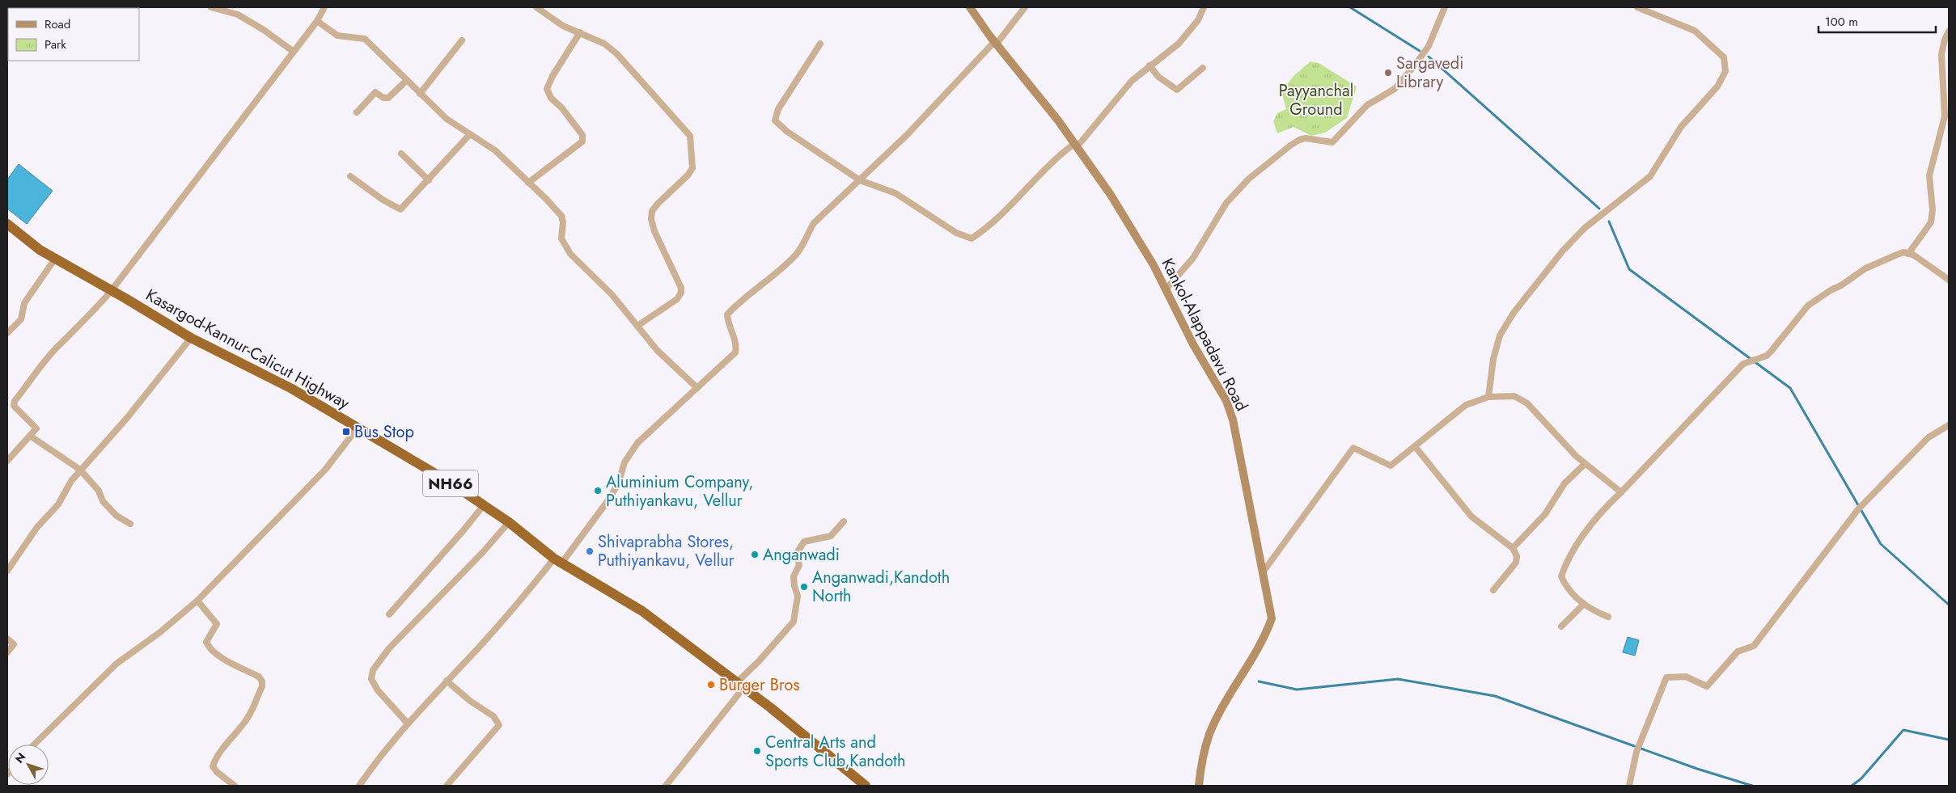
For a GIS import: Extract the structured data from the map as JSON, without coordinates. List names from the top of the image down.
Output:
{
  "streets": {
    "highway": ["Kasargod-Kannur-Calicut Highway", "NH66"],
    "main road": ["Kankol-Alappadavu Road"]
  },
  "parks": ["Payyanchal Ground"],
  "places": {
    "other": [
      "Sargavedi Library",
      "Aluminium Company, Puthiyankavu, Vellur",
      "Shivaprabha Stores, Puthiyankavu, Vellur",
      "Anganwadi",
      "Anganwadi,Kandoth North",
      "Burger Bros",
      "Central Arts and Sports Club,Kandoth"
    ],
    "transit": ["Bus Stop"]
  },
  "legend": ["Road", "Park"],
  "scale_bar": "100 m",
  "north": "top left"
}
